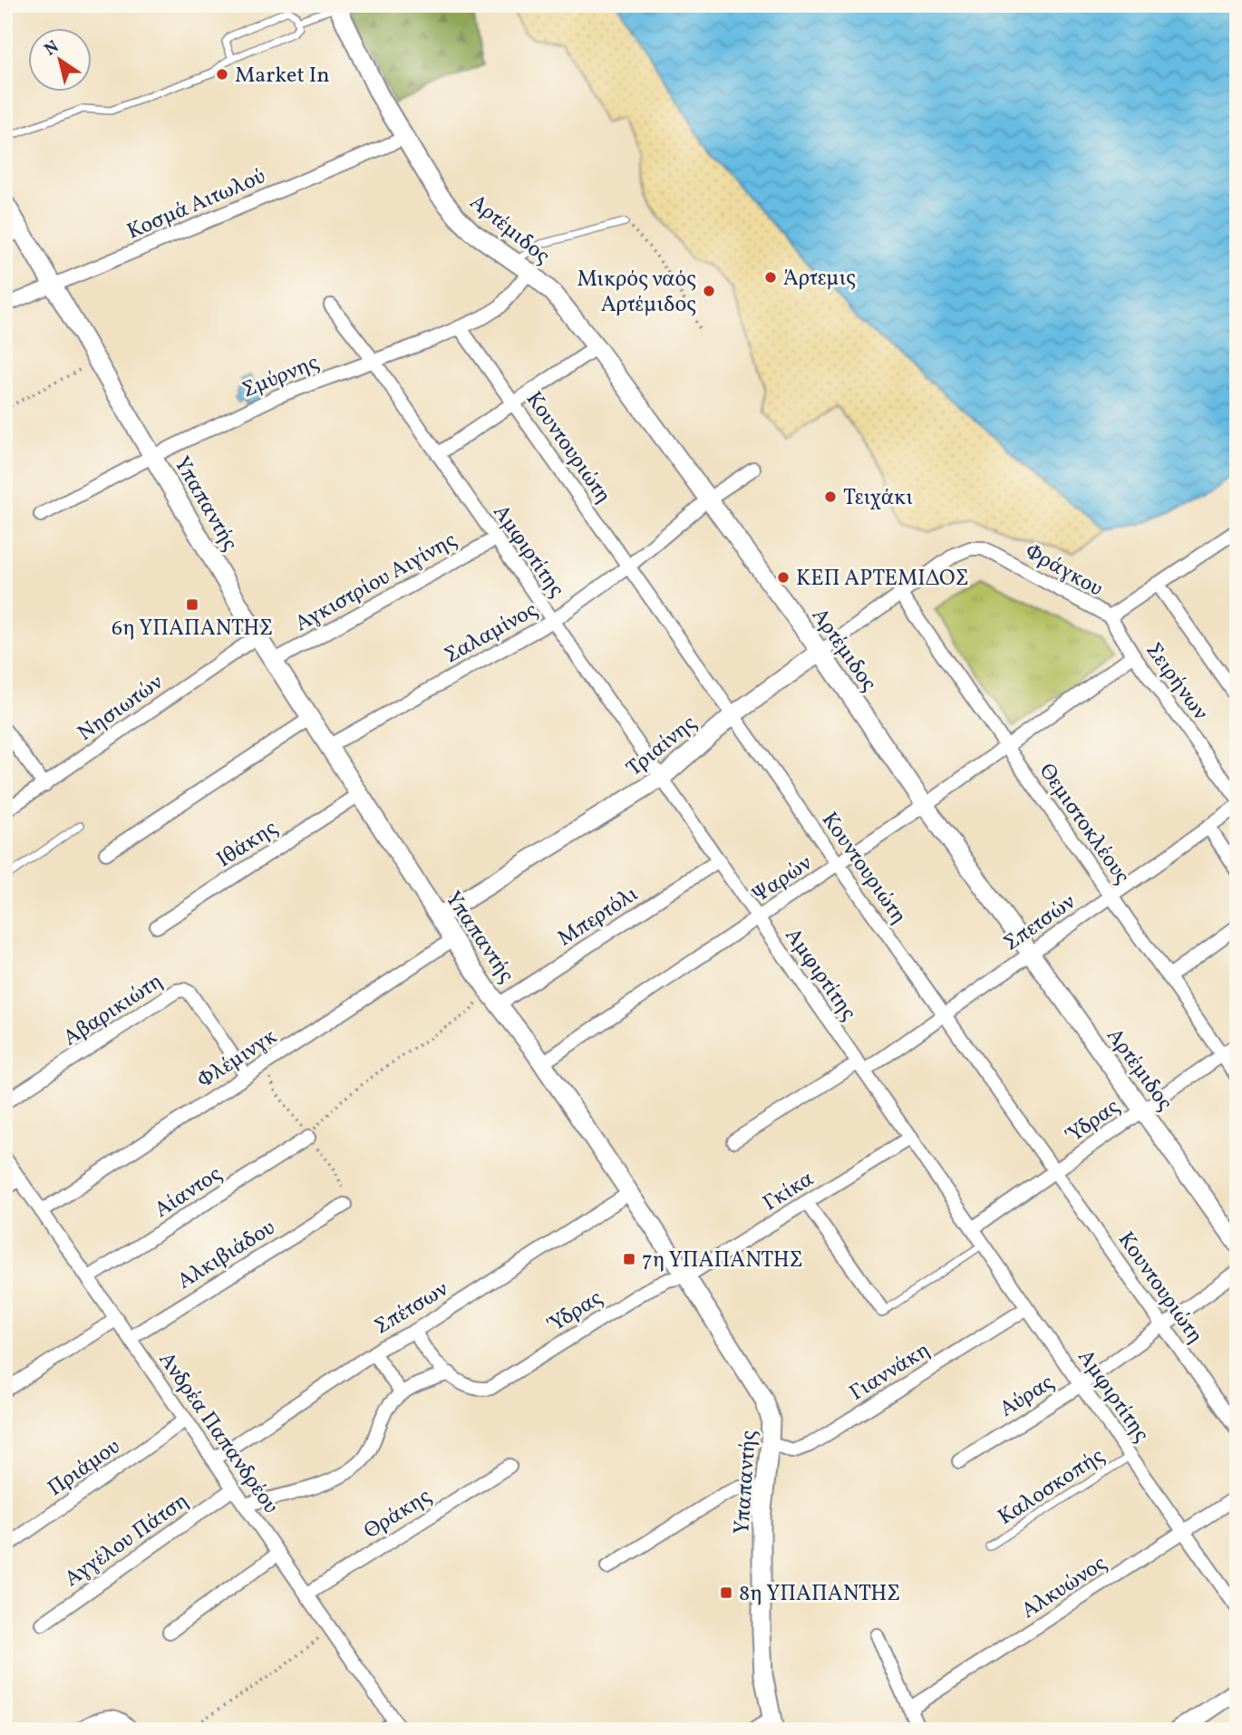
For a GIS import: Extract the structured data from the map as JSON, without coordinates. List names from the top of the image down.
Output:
{
  "streets": {
    "street": [
      "Κοσμά Αιτωλού",
      "Αρτέμιδος",
      "Σμύρνης",
      "Κουντουριώτη",
      "Υπαπαντής",
      "Αμφιρτίτης",
      "Φράγκου",
      "Αγκιστρίου Αιγίνης",
      "Σαλαμίνος",
      "Σειρήνων",
      "Νησιωτών",
      "Τριαίνης",
      "Θεμιστοκλέους",
      "Ιθάκης",
      "Ψαρών",
      "Μπερτόλι",
      "Σπετσών",
      "Αβαρικιώτη",
      "Φλέμινγκ",
      "Ύδρας",
      "Γκίκα",
      "Αίαντος",
      "Αλκιβιάδου",
      "Σπέτσων",
      "Γιαννάκη",
      "Αύρας",
      "Ανδρέα Παπανδρέου",
      "Πριάμου",
      "Θράκης",
      "Αγγέλου Πάτση",
      "Αλκυώνος"
    ],
    "lane": ["Καλοσκοπής"]
  },
  "crossings": [
    ["Κοσμά Αιτωλού", "Αρτέμιδος"],
    ["Κοσμά Αιτωλού", "Υπαπαντής"],
    ["Αρτέμιδος", "Σμύρνης"],
    ["Αρτέμιδος", "Σαλαμίνος"],
    ["Αρτέμιδος", "Τριαίνης"],
    ["Αρτέμιδος", "Ψαρών"],
    ["Αρτέμιδος", "Σπετσών"],
    ["Αρτέμιδος", "Ύδρας"],
    ["Σμύρνης", "Κουντουριώτη"],
    ["Σμύρνης", "Υπαπαντής"],
    ["Σμύρνης", "Αμφιρτίτης"],
    ["Κουντουριώτη", "Σαλαμίνος"],
    ["Κουντουριώτη", "Τριαίνης"],
    ["Κουντουριώτη", "Ψαρών"],
    ["Κουντουριώτη", "Σπετσών"],
    ["Κουντουριώτη", "Ύδρας"],
    ["Κουντουριώτη", "Αύρας"],
    ["Υπαπαντής", "Αγκιστρίου Αιγίνης"],
    ["Υπαπαντής", "Σαλαμίνος"],
    ["Υπαπαντής", "Νησιωτών"],
    ["Υπαπαντής", "Τριαίνης"],
    ["Υπαπαντής", "Ιθάκης"],
    ["Υπαπαντής", "Ψαρών"],
    ["Υπαπαντής", "Μπερτόλι"],
    ["Υπαπαντής", "Φλέμινγκ"],
    ["Υπαπαντής", "Ύδρας"],
    ["Υπαπαντής", "Γκίκα"],
    ["Υπαπαντής", "Σπέτσων"],
    ["Υπαπαντής", "Γιαννάκη"],
    ["Αμφιρτίτης", "Αγκιστρίου Αιγίνης"],
    ["Αμφιρτίτης", "Σαλαμίνος"],
    ["Αμφιρτίτης", "Τριαίνης"],
    ["Αμφιρτίτης", "Ψαρών"],
    ["Αμφιρτίτης", "Μπερτόλι"],
    ["Αμφιρτίτης", "Σπετσών"],
    ["Αμφιρτίτης", "Ύδρας"],
    ["Αμφιρτίτης", "Γκίκα"],
    ["Αμφιρτίτης", "Γιαννάκη"],
    ["Αμφιρτίτης", "Αύρας"],
    ["Αμφιρτίτης", "Καλοσκοπής"],
    ["Αμφιρτίτης", "Αλκυώνος"],
    ["Φράγκου", "Σειρήνων"],
    ["Φράγκου", "Τριαίνης"],
    ["Φράγκου", "Θεμιστοκλέους"],
    ["Σειρήνων", "Ψαρών"],
    ["Τριαίνης", "Θεμιστοκλέους"],
    ["Θεμιστοκλέους", "Ψαρών"],
    ["Θεμιστοκλέους", "Σπετσών"],
    ["Θεμιστοκλέους", "Ύδρας"],
    ["Αβαρικιώτη", "Φλέμινγκ"],
    ["Φλέμινγκ", "Ανδρέα Παπανδρέου"],
    ["Ύδρας", "Γκίκα"],
    ["Αίαντος", "Ανδρέα Παπανδρέου"],
    ["Αλκιβιάδου", "Ανδρέα Παπανδρέου"],
    ["Σπέτσων", "Ανδρέα Παπανδρέου"],
    ["Ανδρέα Παπανδρέου", "Πριάμου"],
    ["Ανδρέα Παπανδρέου", "Θράκης"],
    ["Ανδρέα Παπανδρέου", "Αγγέλου Πάτση"]
  ],
  "places": {
    "other": [
      "Market In",
      "Άρτεμις",
      "Μικρός ναός Αρτέμιδος",
      "Τειχάκι",
      "ΚΕΠ ΑΡΤΕΜΙΔΟΣ"
    ],
    "transit": ["6η ΥΠΑΠΑΝΤΗΣ", "7η ΥΠΑΠΑΝΤΗΣ", "8η ΥΠΑΠΑΝΤΗΣ"]
  },
  "north": "top left"
}
